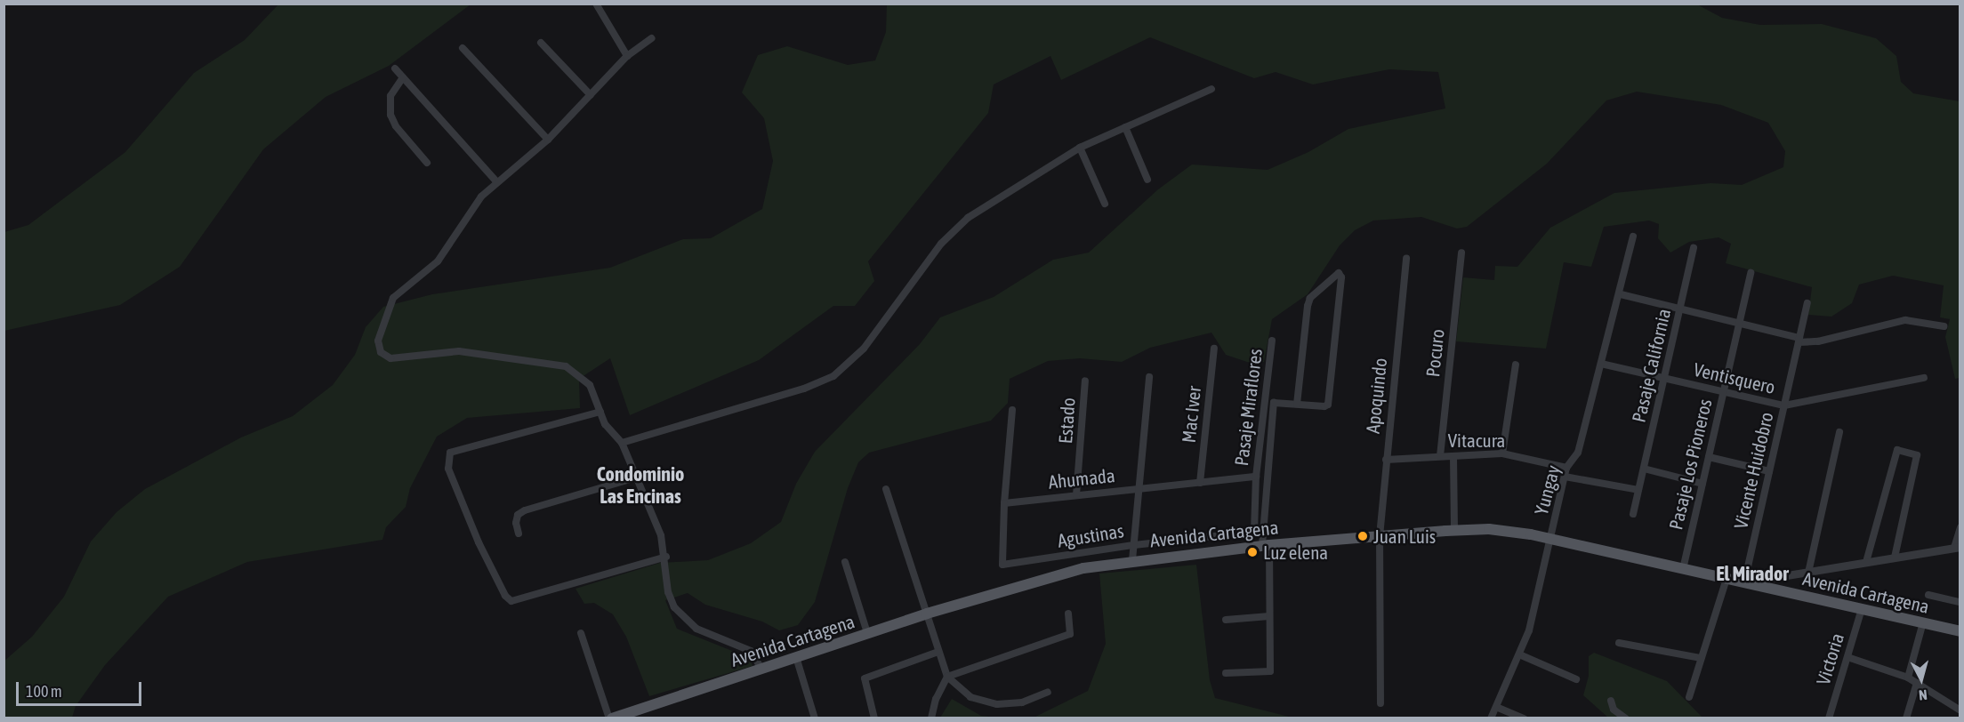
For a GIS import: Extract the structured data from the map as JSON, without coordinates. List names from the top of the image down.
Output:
{
  "streets": {
    "main road": ["Avenida Cartagena"],
    "street": [
      "Pocuro",
      "Pasaje California",
      "Ventisquero",
      "Apoquindo",
      "Pasaje Miraflores",
      "Mac Iver",
      "Estado",
      "Vitacura",
      "Pasaje Los Pioneros",
      "Vicente Huidobro",
      "Ahumada",
      "Yungay",
      "Agustinas",
      "Victoria"
    ]
  },
  "crossings": [
    ["Pocuro", "Vitacura"],
    ["Pasaje California", "Ventisquero"],
    ["Ventisquero", "Pasaje Los Pioneros"],
    ["Ventisquero", "Vicente Huidobro"],
    ["Ventisquero", "Yungay"],
    ["Apoquindo", "Vitacura"],
    ["Apoquindo", "Avenida Cartagena"],
    ["Pasaje Miraflores", "Ahumada"],
    ["Pasaje Miraflores", "Agustinas"],
    ["Mac Iver", "Ahumada"],
    ["Estado", "Ahumada"],
    ["Vitacura", "Yungay"],
    ["Pasaje Los Pioneros", "Avenida Cartagena"],
    ["Vicente Huidobro", "Avenida Cartagena"],
    ["Ahumada", "Agustinas"],
    ["Yungay", "Avenida Cartagena"],
    ["Avenida Cartagena", "Victoria"]
  ],
  "districts": ["Condominio Las Encinas", "El Mirador"],
  "places": ["Juan Luis", "Luz elena"],
  "scale_bar": "100 m",
  "north": "bottom"
}
